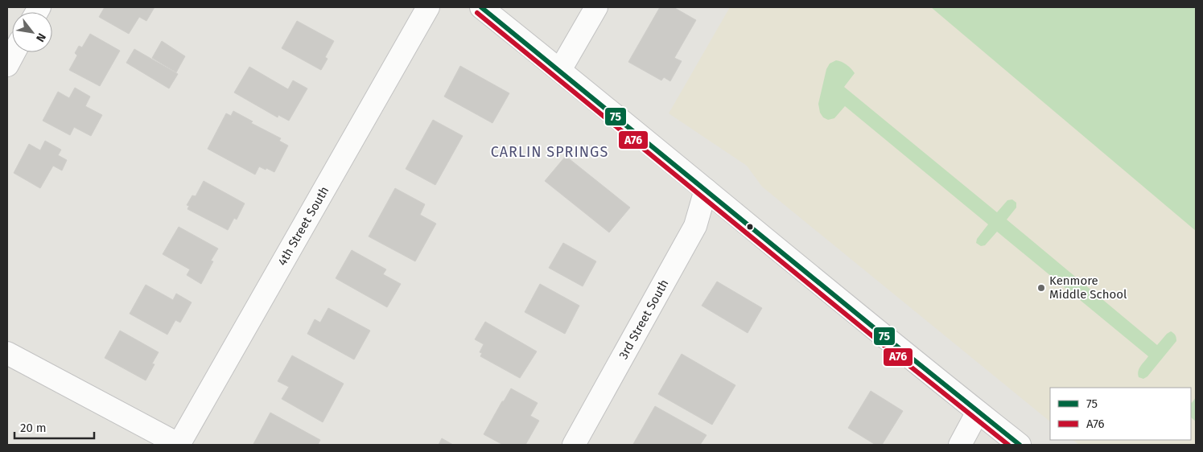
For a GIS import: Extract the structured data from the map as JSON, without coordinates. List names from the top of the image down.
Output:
{
  "streets": {
    "street": ["4th Street South", "3rd Street South"]
  },
  "districts": ["CARLIN SPRINGS"],
  "places": ["Kenmore Middle School"],
  "lines": ["transit line 75", "transit line A76"],
  "legend": ["75", "A76"],
  "scale_bar": "20 m",
  "north": "bottom right"
}
